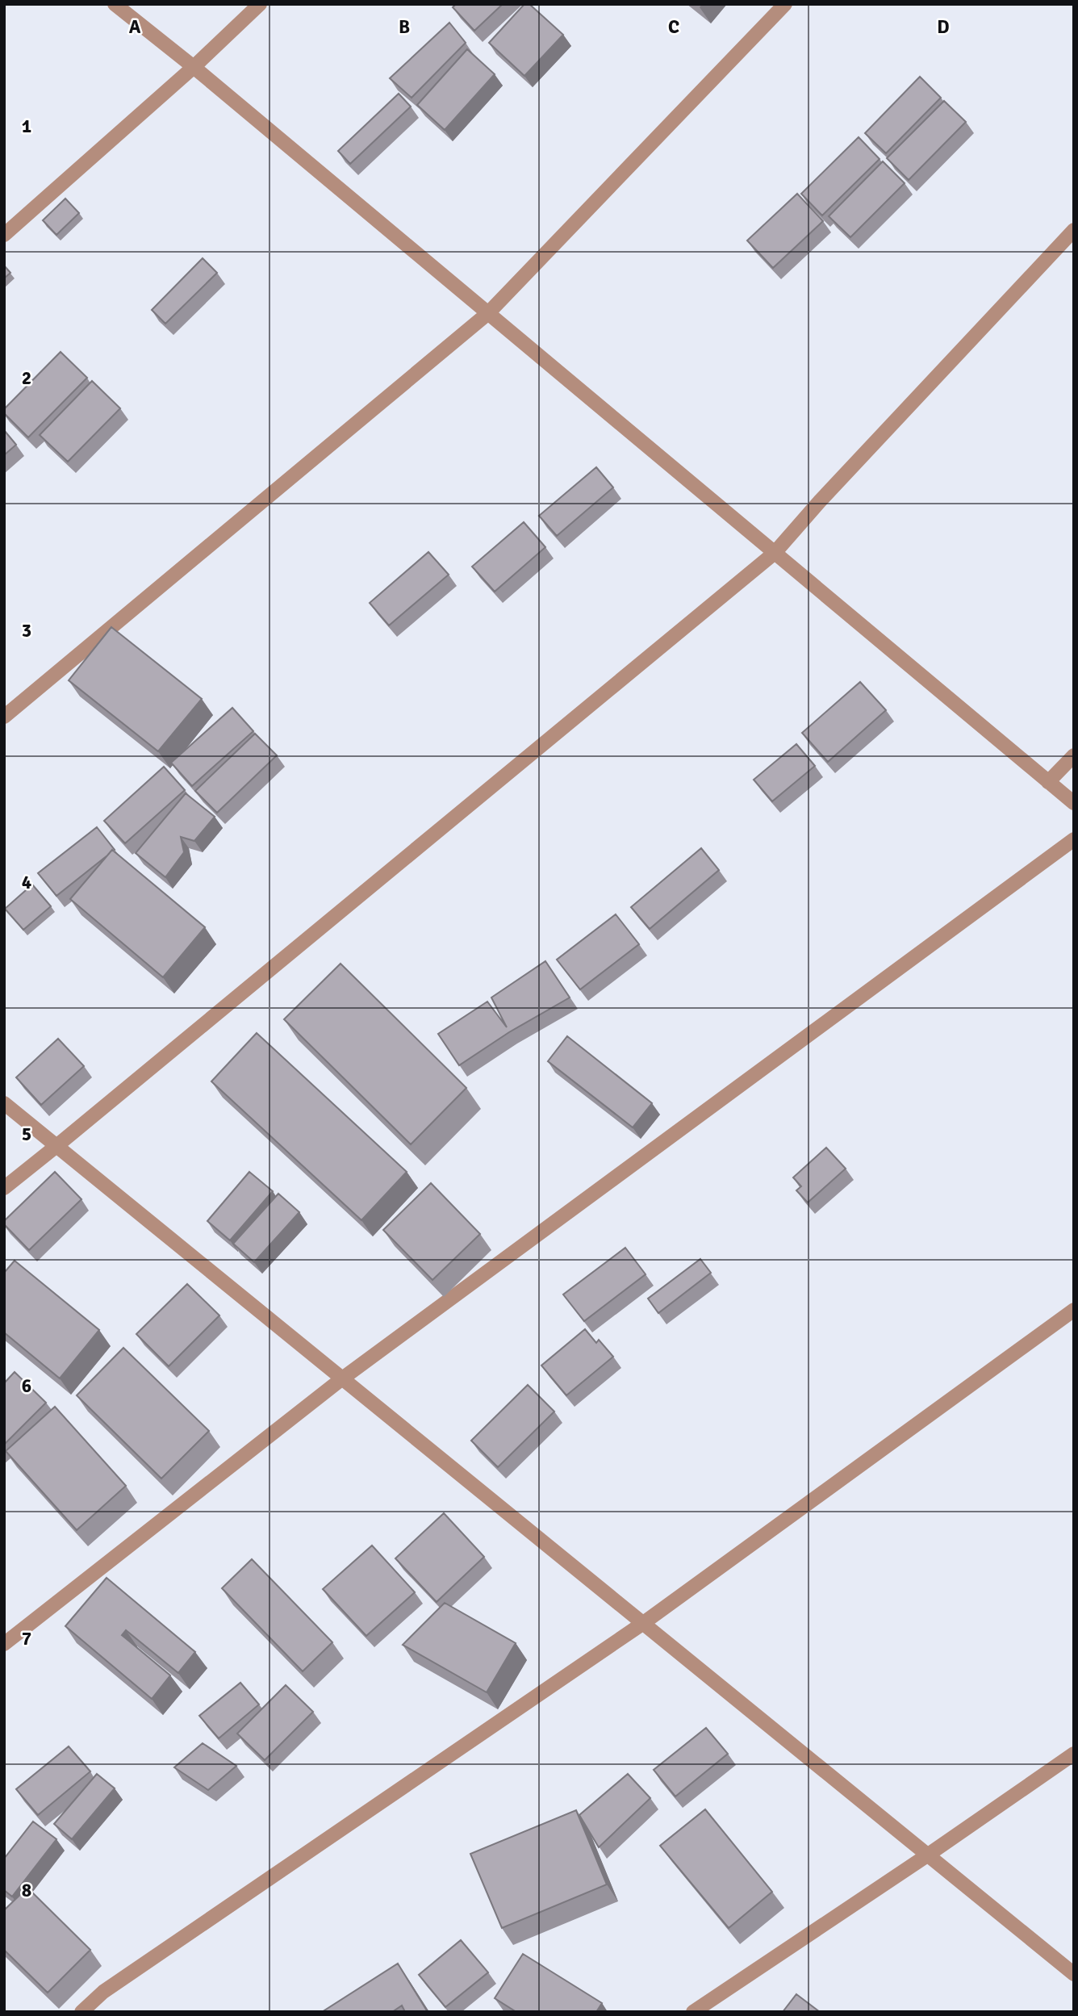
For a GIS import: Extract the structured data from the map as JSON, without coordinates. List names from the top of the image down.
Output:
{
  "grid": {
    "columns": [
      "A",
      "B",
      "C",
      "D"
    ],
    "rows": [
      "1",
      "2",
      "3",
      "4",
      "5",
      "6",
      "7",
      "8"
    ]
  }
}
